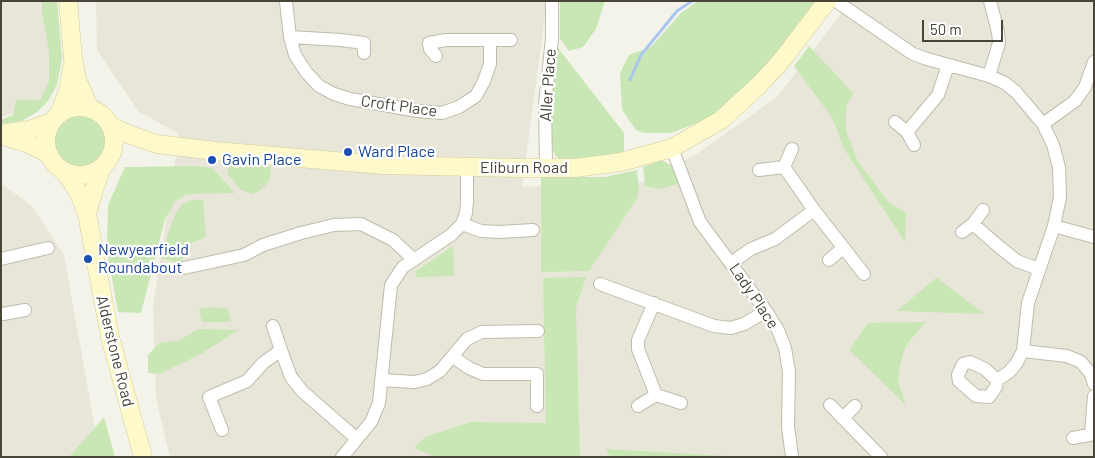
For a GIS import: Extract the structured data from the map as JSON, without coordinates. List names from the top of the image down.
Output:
{
  "streets": {
    "street": [
      "Aller Place",
      "Croft Place",
      "Eliburn Road",
      "Lady Place",
      "Alderstone Road"
    ]
  },
  "crossings": [
    ["Aller Place", "Eliburn Road"],
    ["Eliburn Road", "Lady Place"],
    ["Eliburn Road", "Alderstone Road"]
  ],
  "places": ["Ward Place", "Gavin Place", "Newyearfield Roundabout"],
  "scale_bar": "50 m"
}
